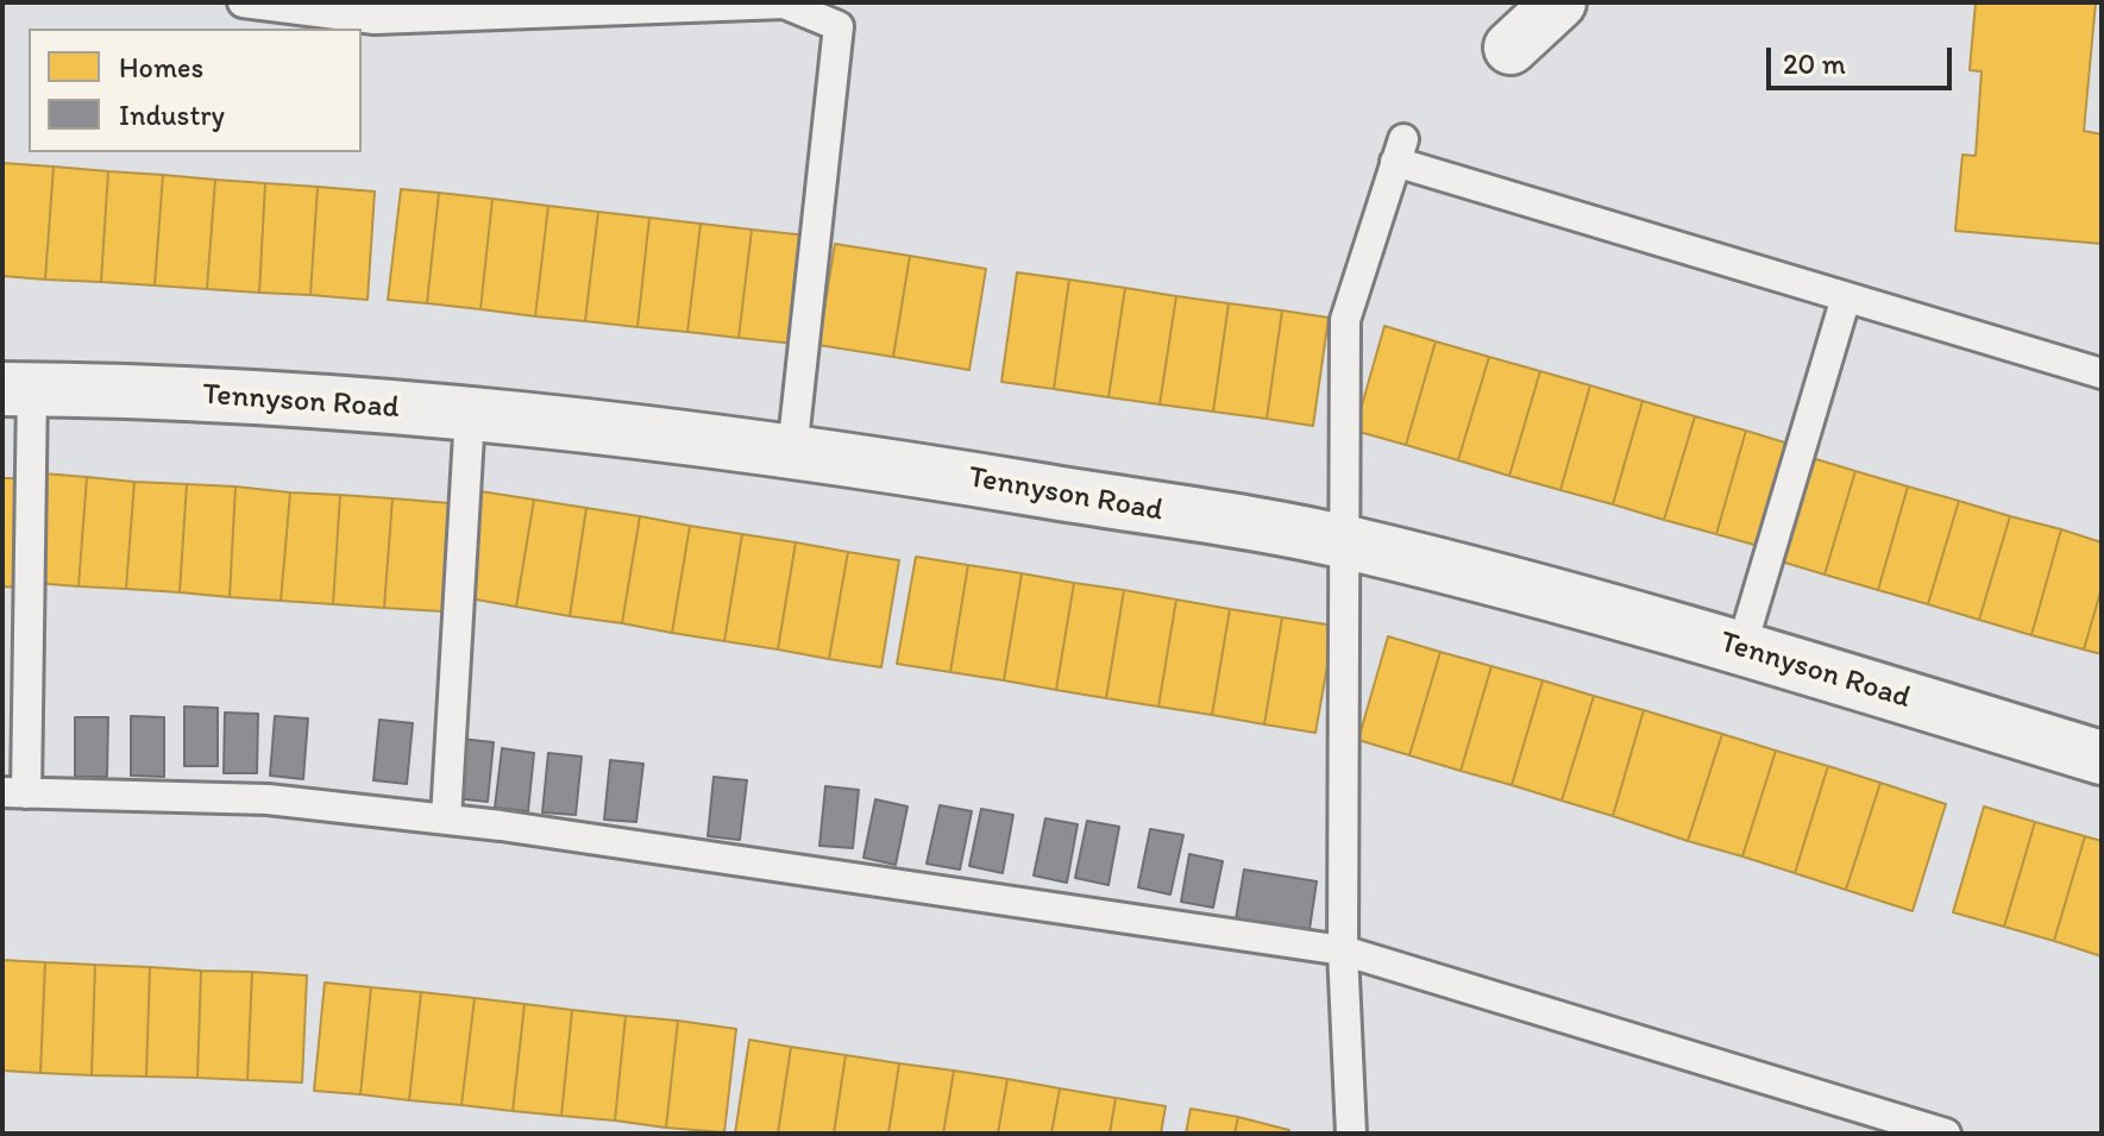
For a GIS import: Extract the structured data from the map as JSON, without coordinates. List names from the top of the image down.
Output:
{
  "streets": {
    "street": ["Tennyson Road"]
  },
  "legend": ["Homes", "Industry"],
  "scale_bar": "20 m"
}
